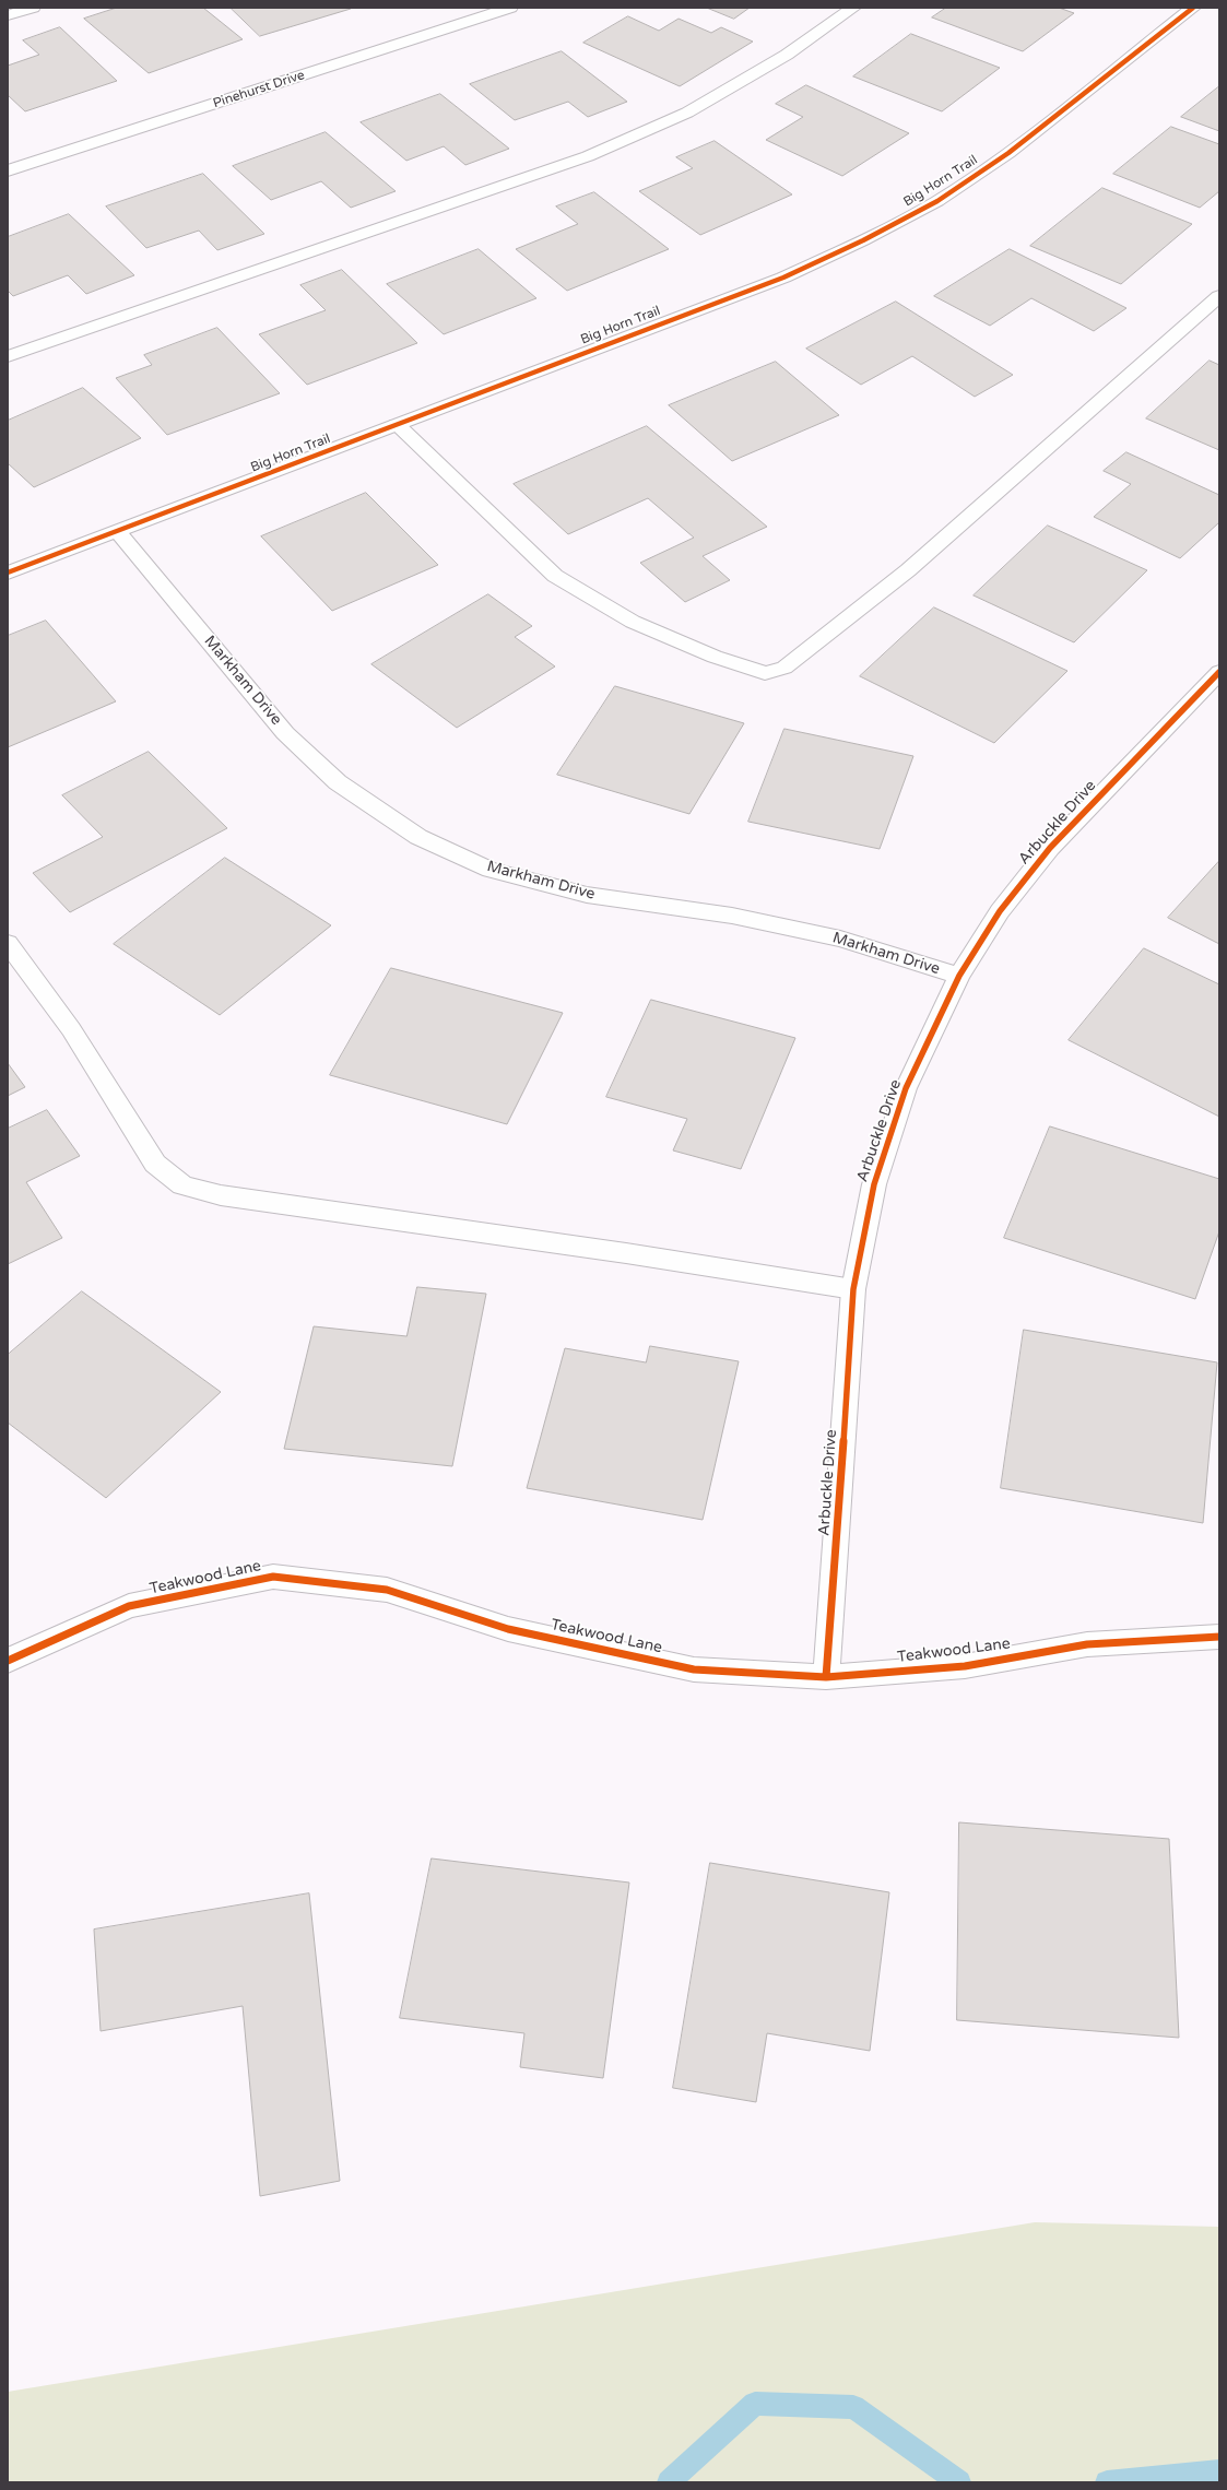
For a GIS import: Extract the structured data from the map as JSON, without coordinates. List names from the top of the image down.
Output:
{
  "streets": {
    "street": [
      "Pinehurst Drive",
      "Big Horn Trail",
      "Markham Drive",
      "Arbuckle Drive",
      "Teakwood Lane"
    ]
  },
  "crossings": [
    ["Big Horn Trail", "Markham Drive"],
    ["Markham Drive", "Arbuckle Drive"],
    ["Arbuckle Drive", "Teakwood Lane"]
  ]
}
